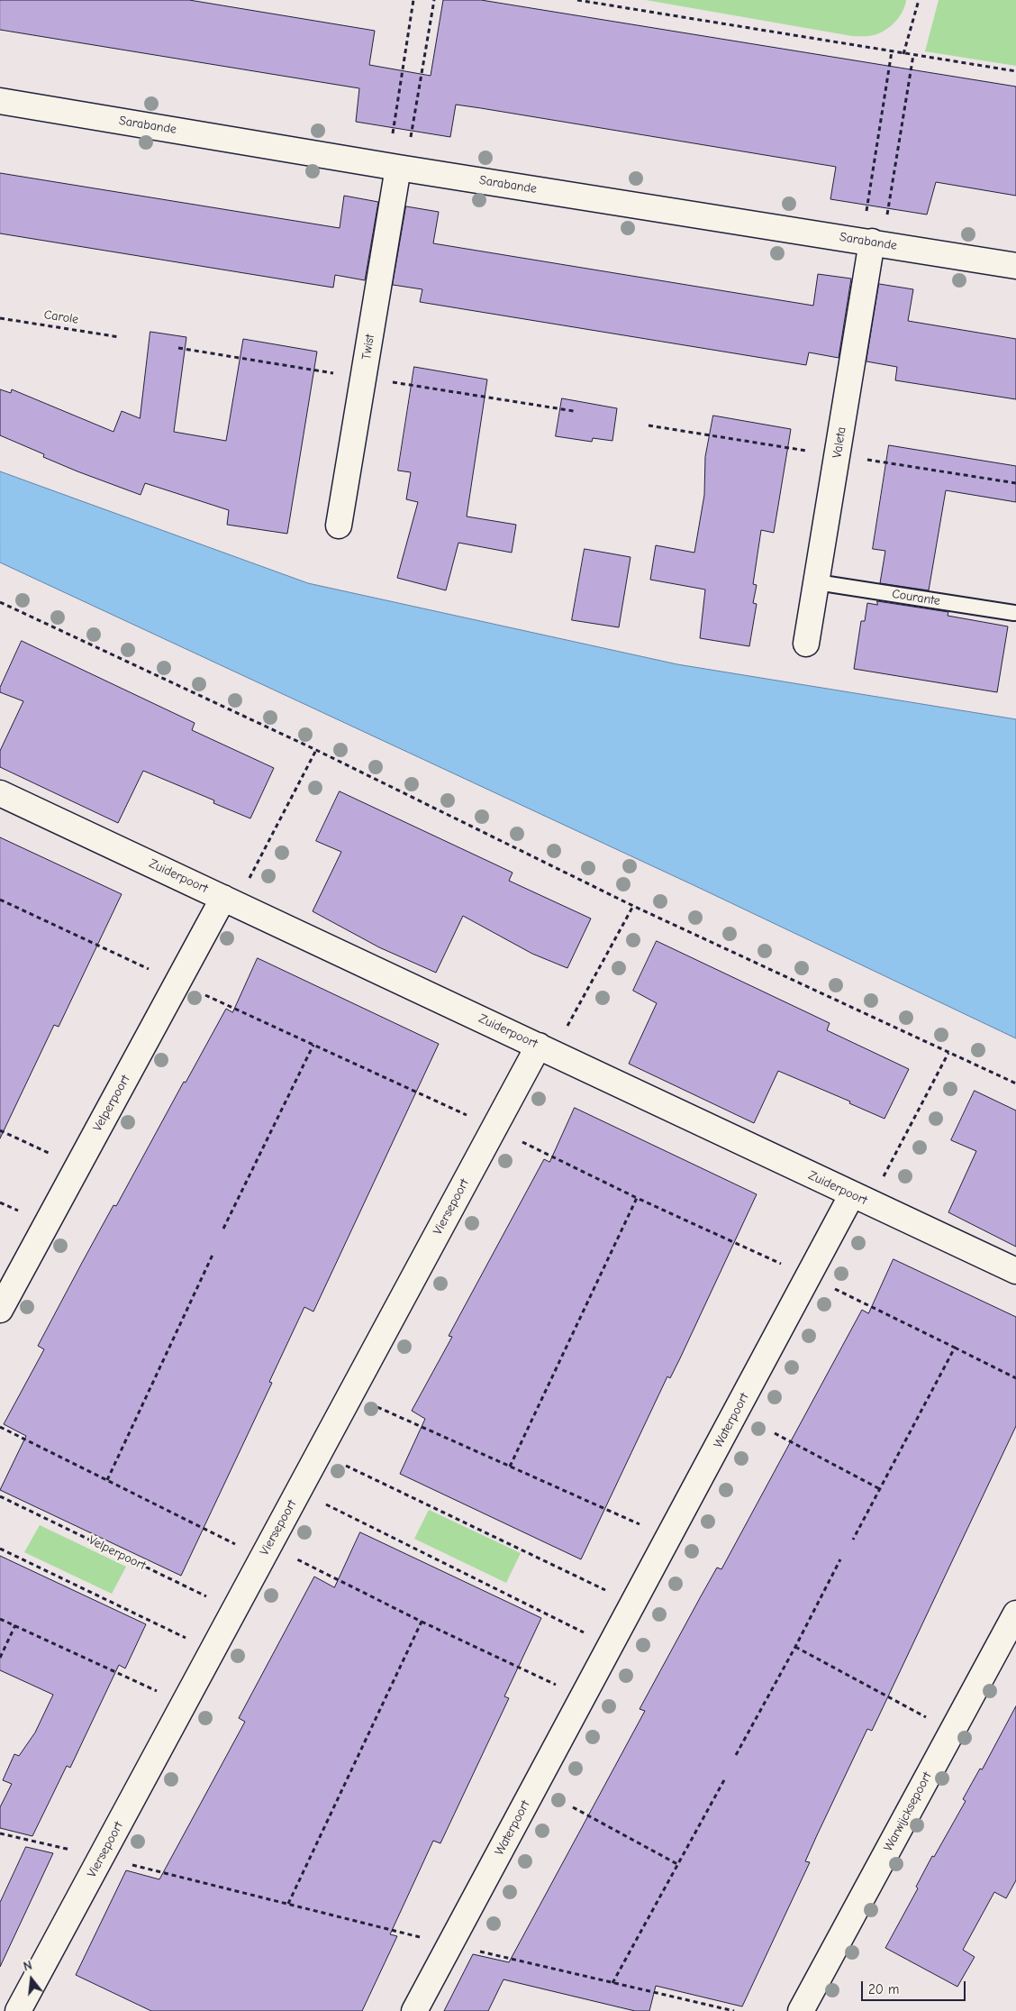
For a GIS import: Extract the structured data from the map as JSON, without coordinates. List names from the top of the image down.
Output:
{
  "streets": {
    "street": [
      "Sarabande",
      "Twist",
      "Valeta",
      "Zuiderpoort",
      "Velperpoort",
      "Viersepoort",
      "Waterpoort",
      "Warwijcksepoort"
    ],
    "lane": ["Courante"],
    "path": ["Carole"]
  },
  "crossings": [
    ["Sarabande", "Twist"],
    ["Sarabande", "Valeta"],
    ["Valeta", "Courante"],
    ["Zuiderpoort", "Velperpoort"],
    ["Zuiderpoort", "Viersepoort"],
    ["Zuiderpoort", "Waterpoort"],
    ["Velperpoort", "Viersepoort"]
  ],
  "scale_bar": "20 m",
  "north": "top"
}
